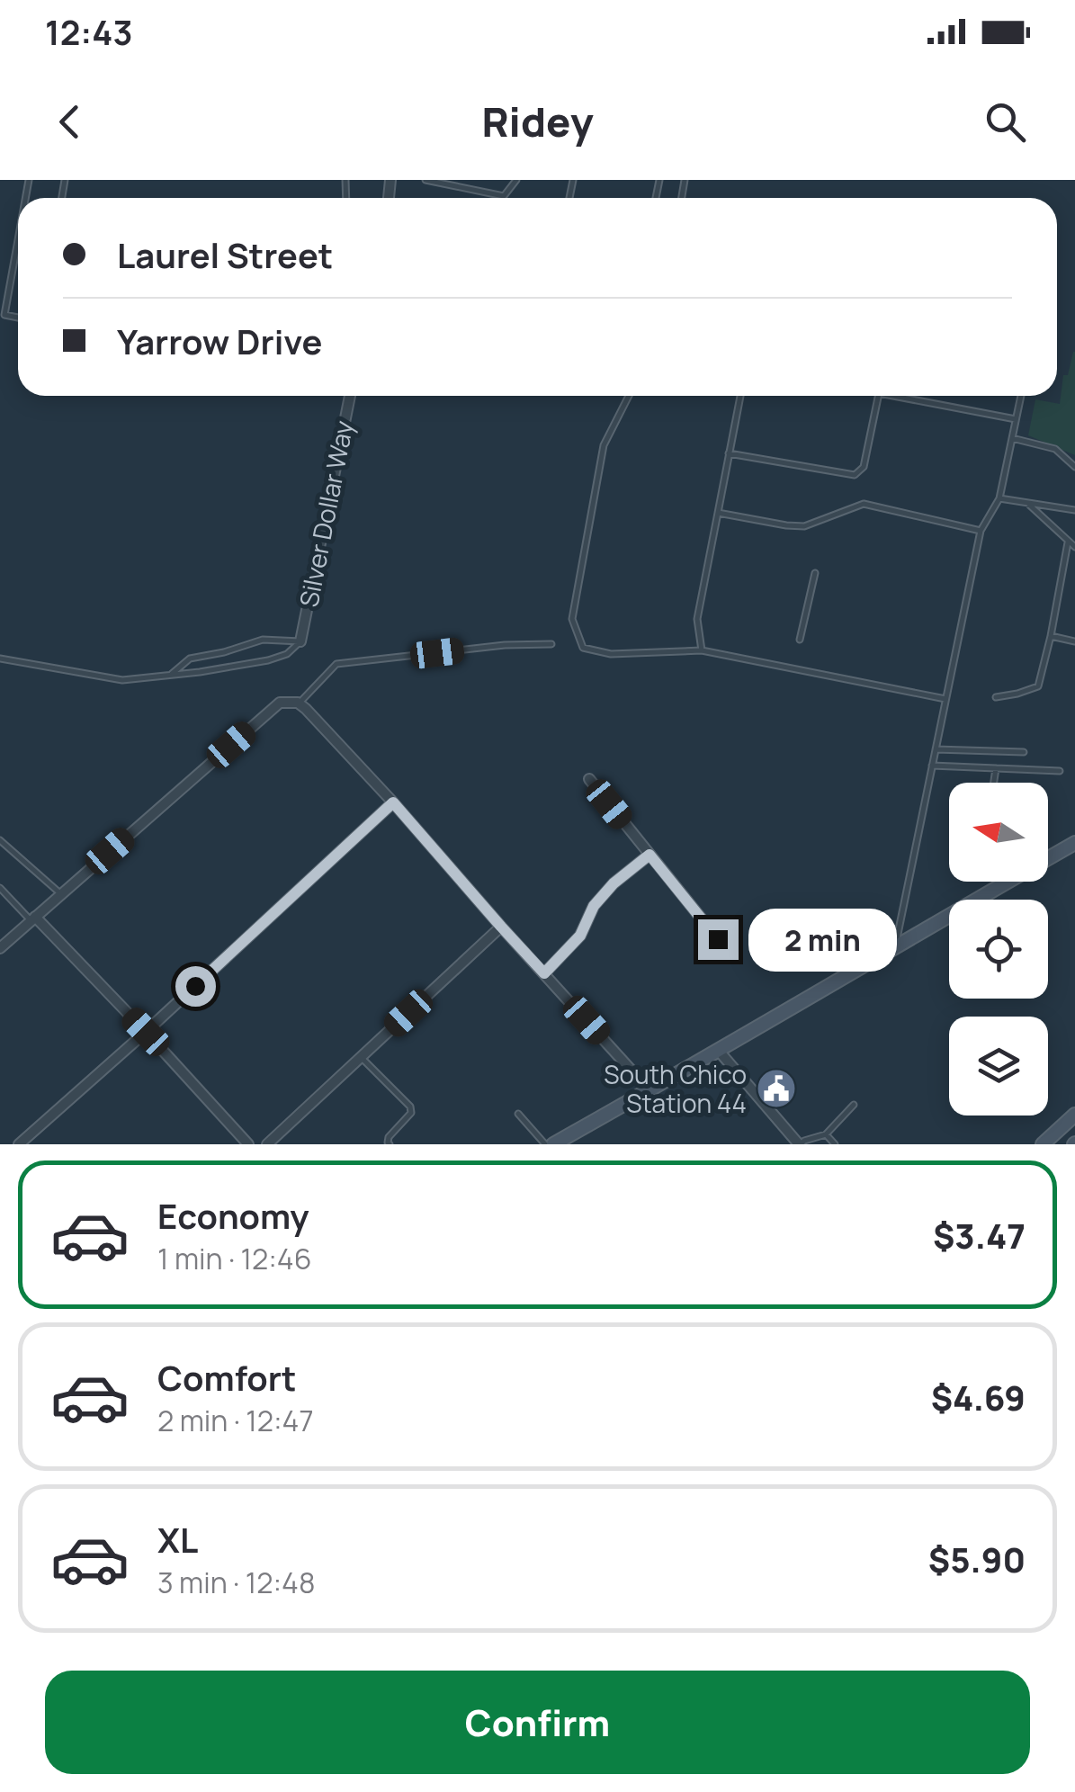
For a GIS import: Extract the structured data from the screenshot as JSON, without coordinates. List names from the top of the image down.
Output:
{
  "streets": {
    "street": ["Silver Dollar Way"]
  },
  "places": {
    "public building": ["South Chico Station 44"]
  },
  "north": "left",
  "page": {
    "status": "12:43",
    "header": "Ridey",
    "banner": ["Laurel Street", "Yarrow Drive"],
    "bubble": "2 min",
    "list": [
      {
        "name": "Economy",
        "note": "1 min · 12:46",
        "value": "$3.47"
      },
      {
        "name": "Comfort",
        "note": "2 min · 12:47",
        "value": "$4.69"
      },
      {
        "name": "XL",
        "note": "3 min · 12:48",
        "value": "$5.90"
      }
    ],
    "buttons": "Confirm"
  }
}
